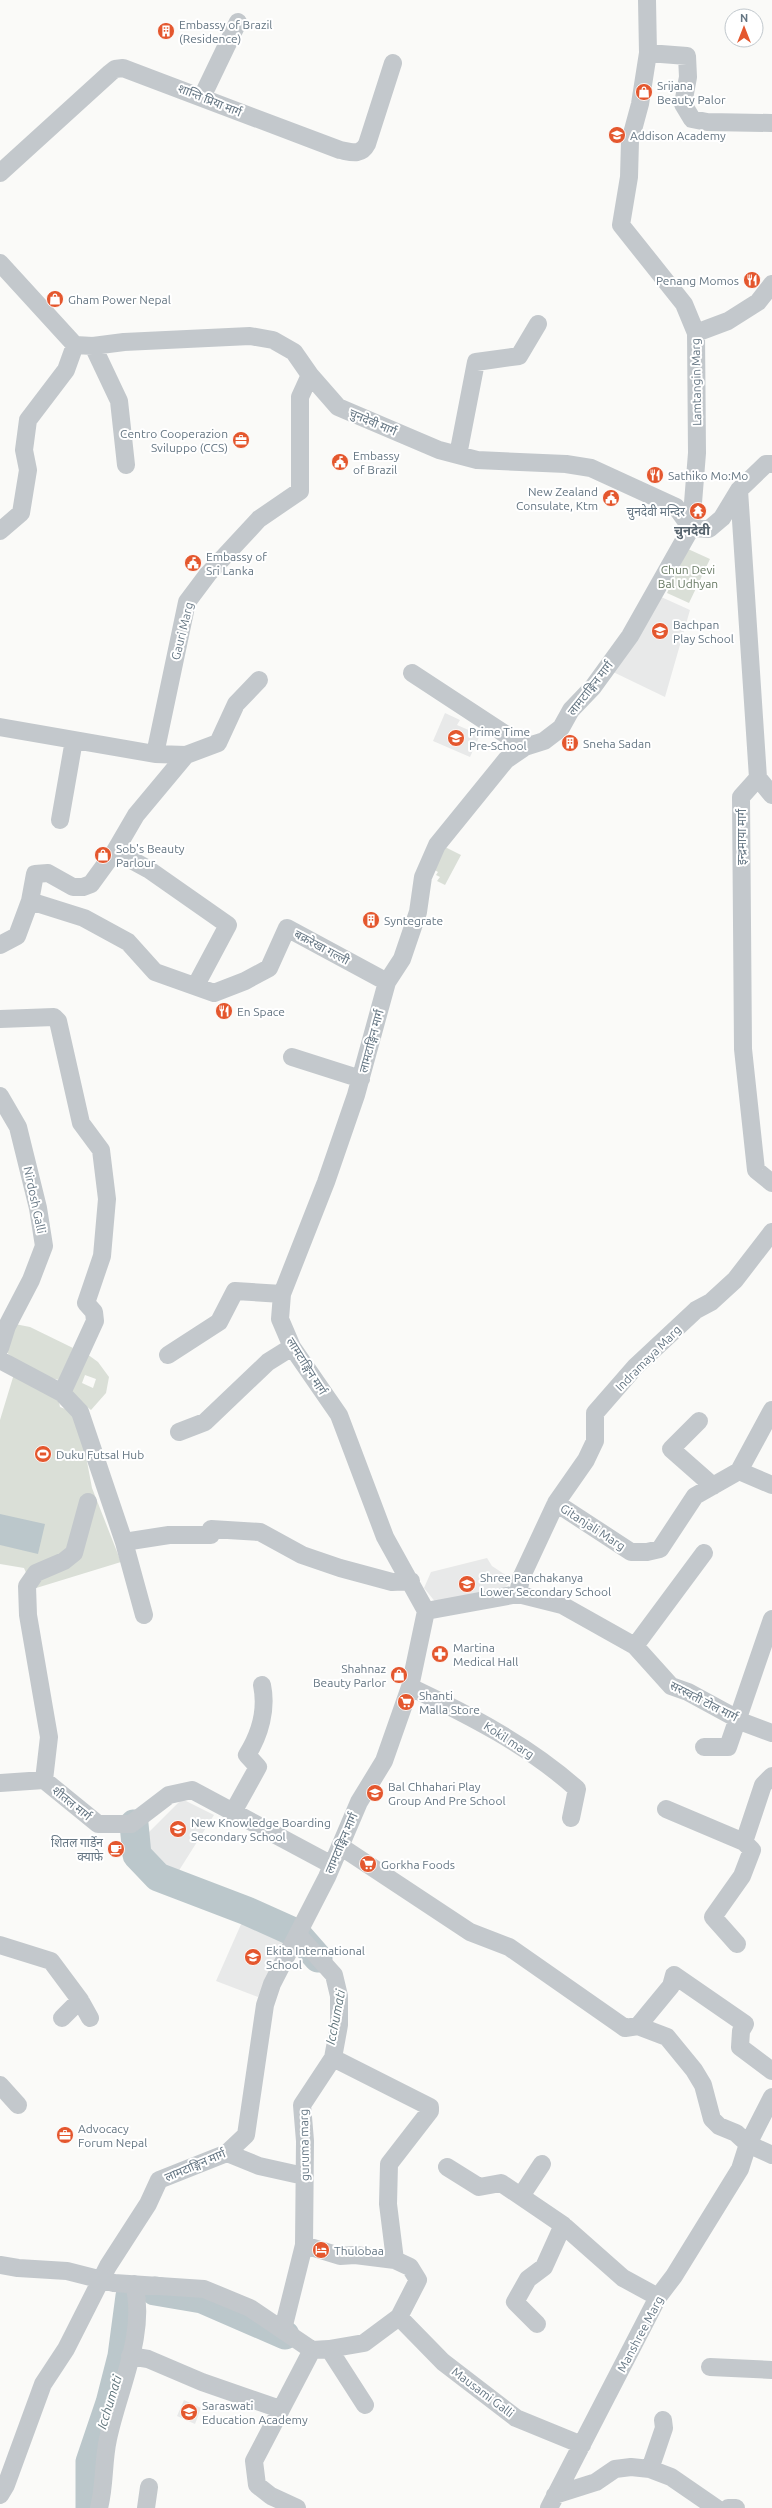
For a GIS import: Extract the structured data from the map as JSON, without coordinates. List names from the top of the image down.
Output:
{
  "streets": {
    "street": [
      "शान्ति प्रिया मार्ग",
      "Lamtangin Marg",
      "चुनदेवी मार्ग",
      "Gauri Marg",
      "लामटाङ्गिन मार्ग",
      "इन्द्रमाया मार्ग",
      "बक्ररेखा गल्ली",
      "Nirdosh Galli",
      "Indramaya Marg",
      "Gitanjali Marg",
      "सरस्वती टोल मार्ग",
      "Kokil marg",
      "शीतल मार्ग",
      "guruma marg",
      "Manshree Marg",
      "Mausami Galli"
    ]
  },
  "crossings": [
    ["Lamtangin Marg", "चुनदेवी मार्ग"],
    ["Lamtangin Marg", "लामटाङ्गिन मार्ग"],
    ["चुनदेवी मार्ग", "Gauri Marg"],
    ["चुनदेवी मार्ग", "लामटाङ्गिन मार्ग"],
    ["लामटाङ्गिन मार्ग", "बक्ररेखा गल्ली"],
    ["लामटाङ्गिन मार्ग", "Kokil marg"],
    ["लामटाङ्गिन मार्ग", "शीतल मार्ग"],
    ["लामटाङ्गिन मार्ग", "guruma marg"],
    ["Indramaya Marg", "Gitanjali Marg"],
    ["Gitanjali Marg", "सरस्वती टोल मार्ग"],
    ["Manshree Marg", "Mausami Galli"]
  ],
  "districts": ["चुनदेवी"],
  "water": ["Icchumati"],
  "parks": ["Chun Devi Bal Udhyan"],
  "places": {
    "building": ["Embassy of Brazil (Residence)", "Sneha Sadan", "Syntegrate"],
    "shop": [
      "Srijana Beauty Palor",
      "Gham Power Nepal",
      "Sob's Beauty Parlour",
      "Shahnaz Beauty Parlor"
    ],
    "school or university": [
      "Addison Academy",
      "Bachpan Play School",
      "Prime Time Pre-School",
      "Shree Panchakanya Lower Secondary School",
      "Bal Chhahari Play Group And Pre School",
      "New Knowledge Boarding Secondary School",
      "Ekita International School",
      "Saraswati Education Academy"
    ],
    "restaurant": ["Penang Momos", "Sathiko Mo:Mo", "En Space"],
    "office": ["Centro Cooperazion Sviluppo (CCS)", "Advocacy Forum Nepal"],
    "public building": ["Embassy of Brazil", "New Zealand Consulate, Ktm", "Embassy of Sri Lanka"],
    "temple": ["चुनदेवी मन्दिर"],
    "sports": ["Duku Futsal Hub"],
    "pharmacy": ["Martina Medical Hall"],
    "supermarket": ["Shanti Malla Store", "Gorkha Foods"],
    "cafe": ["शितल गार्डेन क्याफे"],
    "hotel": ["Thulobaa"]
  },
  "north": "top"
}
